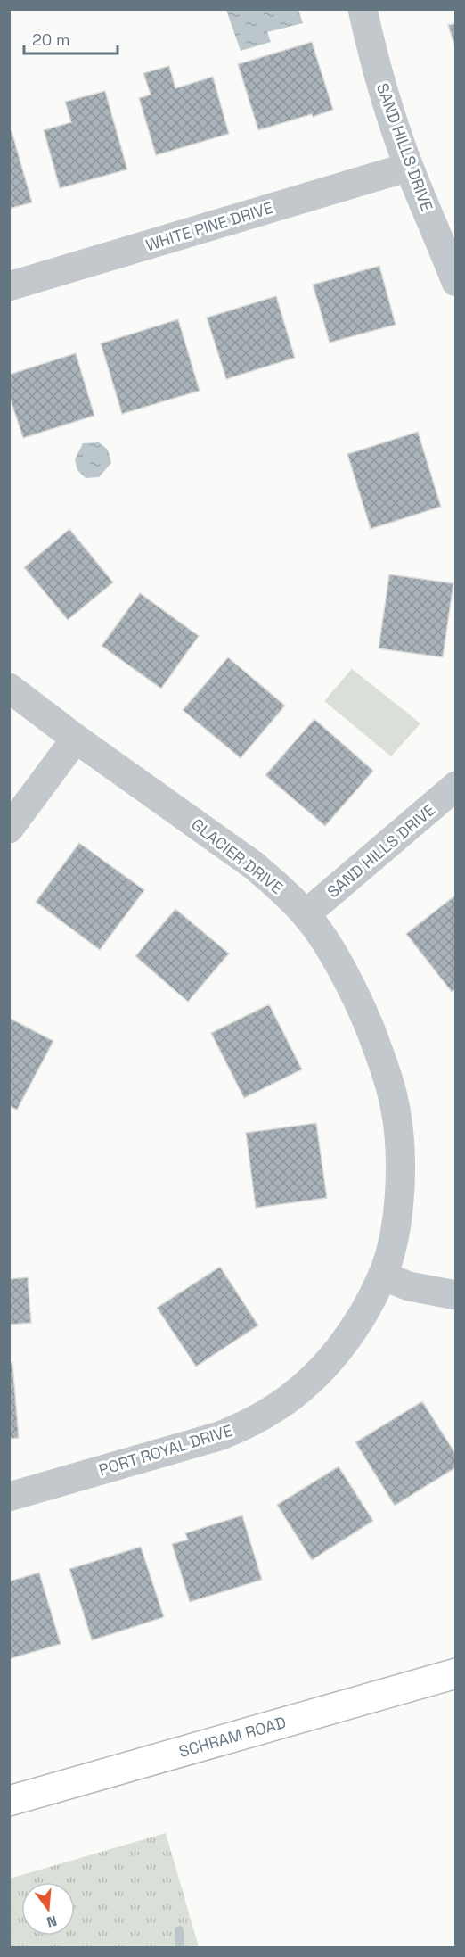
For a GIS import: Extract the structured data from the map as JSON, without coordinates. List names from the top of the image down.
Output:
{
  "streets": {
    "main road": ["SCHRAM ROAD"],
    "street": [
      "SAND HILLS DRIVE",
      "WHITE PINE DRIVE",
      "GLACIER DRIVE",
      "PORT ROYAL DRIVE"
    ]
  },
  "crossings": [
    ["SAND HILLS DRIVE", "WHITE PINE DRIVE"],
    ["SAND HILLS DRIVE", "GLACIER DRIVE"],
    ["GLACIER DRIVE", "PORT ROYAL DRIVE"]
  ],
  "scale_bar": "20 m",
  "north": "bottom"
}
